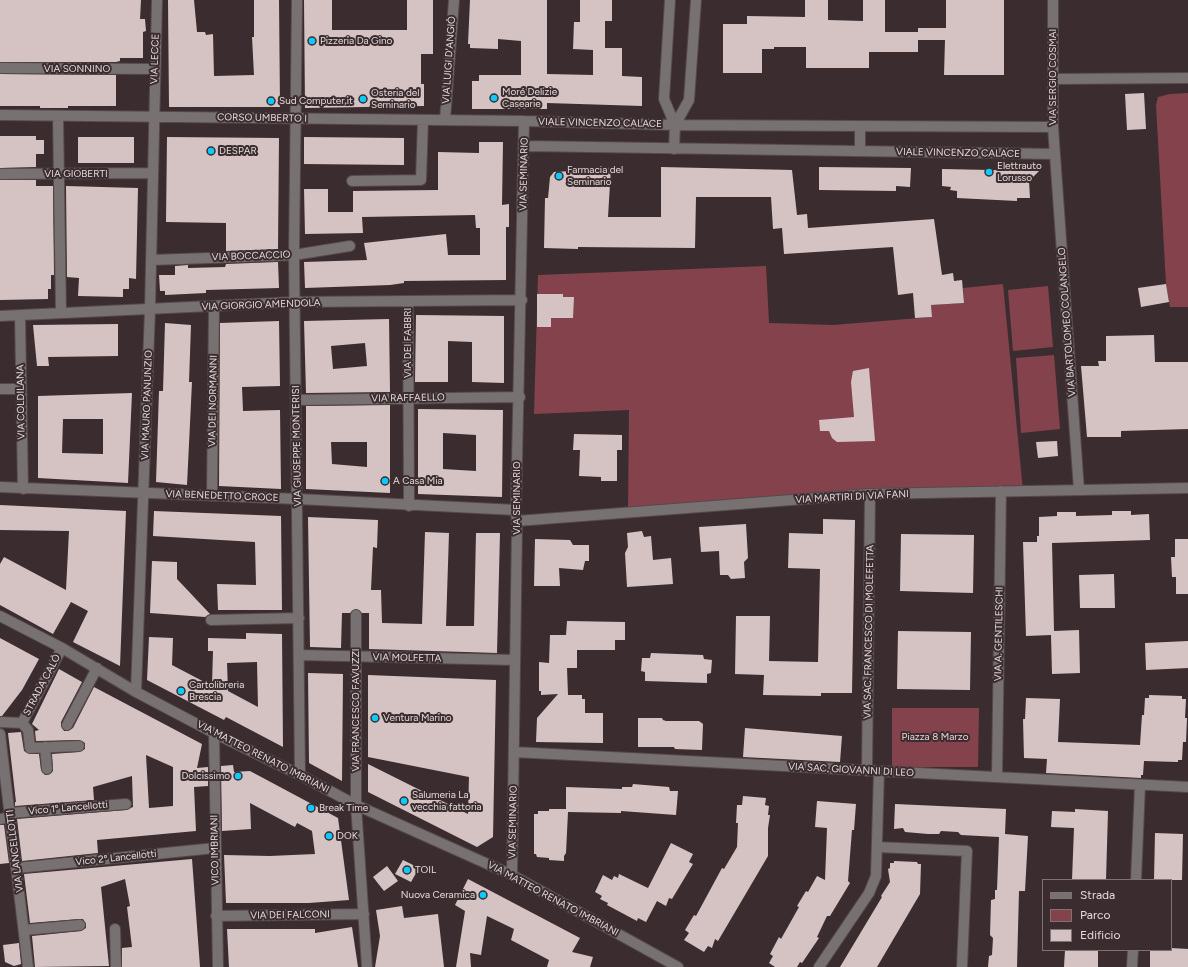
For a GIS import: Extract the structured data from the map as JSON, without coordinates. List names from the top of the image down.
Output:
{
  "streets": {
    "street": [
      "VIA LECCE",
      "VIA LUIGI D'ANGIÒ",
      "VIA SONNINO",
      "VIA SERGIO COSMAI",
      "CORSO UMBERTO I",
      "VIALE VINCENZO CALACE",
      "VIA GIOBERTI",
      "VIA SEMINARIO",
      "VIA BOCCACCIO",
      "VIA GIORGIO AMENDOLA",
      "VIA BARTOLOMEO COLANGELO",
      "VIA DEI FABBRI",
      "VIA RAFFAELLO",
      "VIA DEI NORMANNI",
      "VIA COLDILANA",
      "VIA MAURO PANUNZIO",
      "VIA GIUSEPPE MONTERISI",
      "VIA BENEDETTO CROCE",
      "VIA MARTIRI DI VIA FANI",
      "VIA SAC. FRANCESCO DI MOLEFETTA",
      "VIA A. GENTILESCHI",
      "VIA MOLFETTA",
      "STRADA CALÒ",
      "VIA FRANCESCO FAVUZZI",
      "VIA MATTEO RENATO IMBRIANI",
      "VIA SAC. GIOVANNI DI LEO",
      "Vico 1º Lancellotti",
      "VICO IMBRIANI",
      "VIA LANCELLOTTI",
      "Vico 2º Lancellotti",
      "VIA DEI FALCONI"
    ]
  },
  "crossings": [
    ["VIA LECCE", "VIA SONNINO"],
    ["VIA LECCE", "CORSO UMBERTO I"],
    ["VIA LECCE", "VIA MAURO PANUNZIO"],
    ["VIA LUIGI D'ANGIÒ", "CORSO UMBERTO I"],
    ["VIA SERGIO COSMAI", "VIALE VINCENZO CALACE"],
    ["VIA SERGIO COSMAI", "VIA BARTOLOMEO COLANGELO"],
    ["CORSO UMBERTO I", "VIALE VINCENZO CALACE"],
    ["CORSO UMBERTO I", "VIA SEMINARIO"],
    ["CORSO UMBERTO I", "VIA MAURO PANUNZIO"],
    ["CORSO UMBERTO I", "VIA GIUSEPPE MONTERISI"],
    ["VIALE VINCENZO CALACE", "VIA SEMINARIO"],
    ["VIALE VINCENZO CALACE", "VIA BARTOLOMEO COLANGELO"],
    ["VIA GIOBERTI", "VIA MAURO PANUNZIO"],
    ["VIA SEMINARIO", "VIA GIORGIO AMENDOLA"],
    ["VIA SEMINARIO", "VIA RAFFAELLO"],
    ["VIA SEMINARIO", "VIA BENEDETTO CROCE"],
    ["VIA SEMINARIO", "VIA MARTIRI DI VIA FANI"],
    ["VIA SEMINARIO", "VIA MOLFETTA"],
    ["VIA SEMINARIO", "VIA MATTEO RENATO IMBRIANI"],
    ["VIA SEMINARIO", "VIA SAC. GIOVANNI DI LEO"],
    ["VIA BOCCACCIO", "VIA MAURO PANUNZIO"],
    ["VIA BOCCACCIO", "VIA GIUSEPPE MONTERISI"],
    ["VIA GIORGIO AMENDOLA", "VIA DEI FABBRI"],
    ["VIA GIORGIO AMENDOLA", "VIA DEI NORMANNI"],
    ["VIA GIORGIO AMENDOLA", "VIA COLDILANA"],
    ["VIA GIORGIO AMENDOLA", "VIA MAURO PANUNZIO"],
    ["VIA GIORGIO AMENDOLA", "VIA GIUSEPPE MONTERISI"],
    ["VIA BARTOLOMEO COLANGELO", "VIA MARTIRI DI VIA FANI"],
    ["VIA DEI FABBRI", "VIA RAFFAELLO"],
    ["VIA DEI FABBRI", "VIA BENEDETTO CROCE"],
    ["VIA RAFFAELLO", "VIA GIUSEPPE MONTERISI"],
    ["VIA DEI NORMANNI", "VIA BENEDETTO CROCE"],
    ["VIA COLDILANA", "VIA BENEDETTO CROCE"],
    ["VIA MAURO PANUNZIO", "VIA BENEDETTO CROCE"],
    ["VIA MAURO PANUNZIO", "VIA MATTEO RENATO IMBRIANI"],
    ["VIA GIUSEPPE MONTERISI", "VIA BENEDETTO CROCE"],
    ["VIA GIUSEPPE MONTERISI", "VIA MOLFETTA"],
    ["VIA GIUSEPPE MONTERISI", "VIA MATTEO RENATO IMBRIANI"],
    ["VIA MARTIRI DI VIA FANI", "VIA SAC. FRANCESCO DI MOLEFETTA"],
    ["VIA MARTIRI DI VIA FANI", "VIA A. GENTILESCHI"],
    ["VIA SAC. FRANCESCO DI MOLEFETTA", "VIA SAC. GIOVANNI DI LEO"],
    ["VIA A. GENTILESCHI", "VIA SAC. GIOVANNI DI LEO"],
    ["VIA MOLFETTA", "VIA FRANCESCO FAVUZZI"],
    ["STRADA CALÒ", "VIA MATTEO RENATO IMBRIANI"],
    ["VIA FRANCESCO FAVUZZI", "VIA MATTEO RENATO IMBRIANI"],
    ["VIA FRANCESCO FAVUZZI", "VIA DEI FALCONI"],
    ["VIA MATTEO RENATO IMBRIANI", "VICO IMBRIANI"],
    ["Vico 1º Lancellotti", "VIA LANCELLOTTI"],
    ["VICO IMBRIANI", "Vico 2º Lancellotti"],
    ["VICO IMBRIANI", "VIA DEI FALCONI"],
    ["VIA LANCELLOTTI", "Vico 2º Lancellotti"]
  ],
  "parks": ["Piazza 8 Marzo"],
  "places": [
    "Pizzeria Da Gino",
    "Moré Delizie Casearie",
    "Osteria del Seminario",
    "Sud Computer.it",
    "DESPAR",
    "Elettrauto Lorusso",
    "Farmacia del Seminario",
    "A Casa Mia",
    "Cartolibreria Brescia",
    "Ventura Marino",
    "Dolcissimo",
    "Salumeria La vecchia fattoria",
    "Break Time",
    "DOK",
    "TOIL",
    "Nuova Ceramica"
  ],
  "legend": ["Strada", "Parco", "Edificio"]
}
